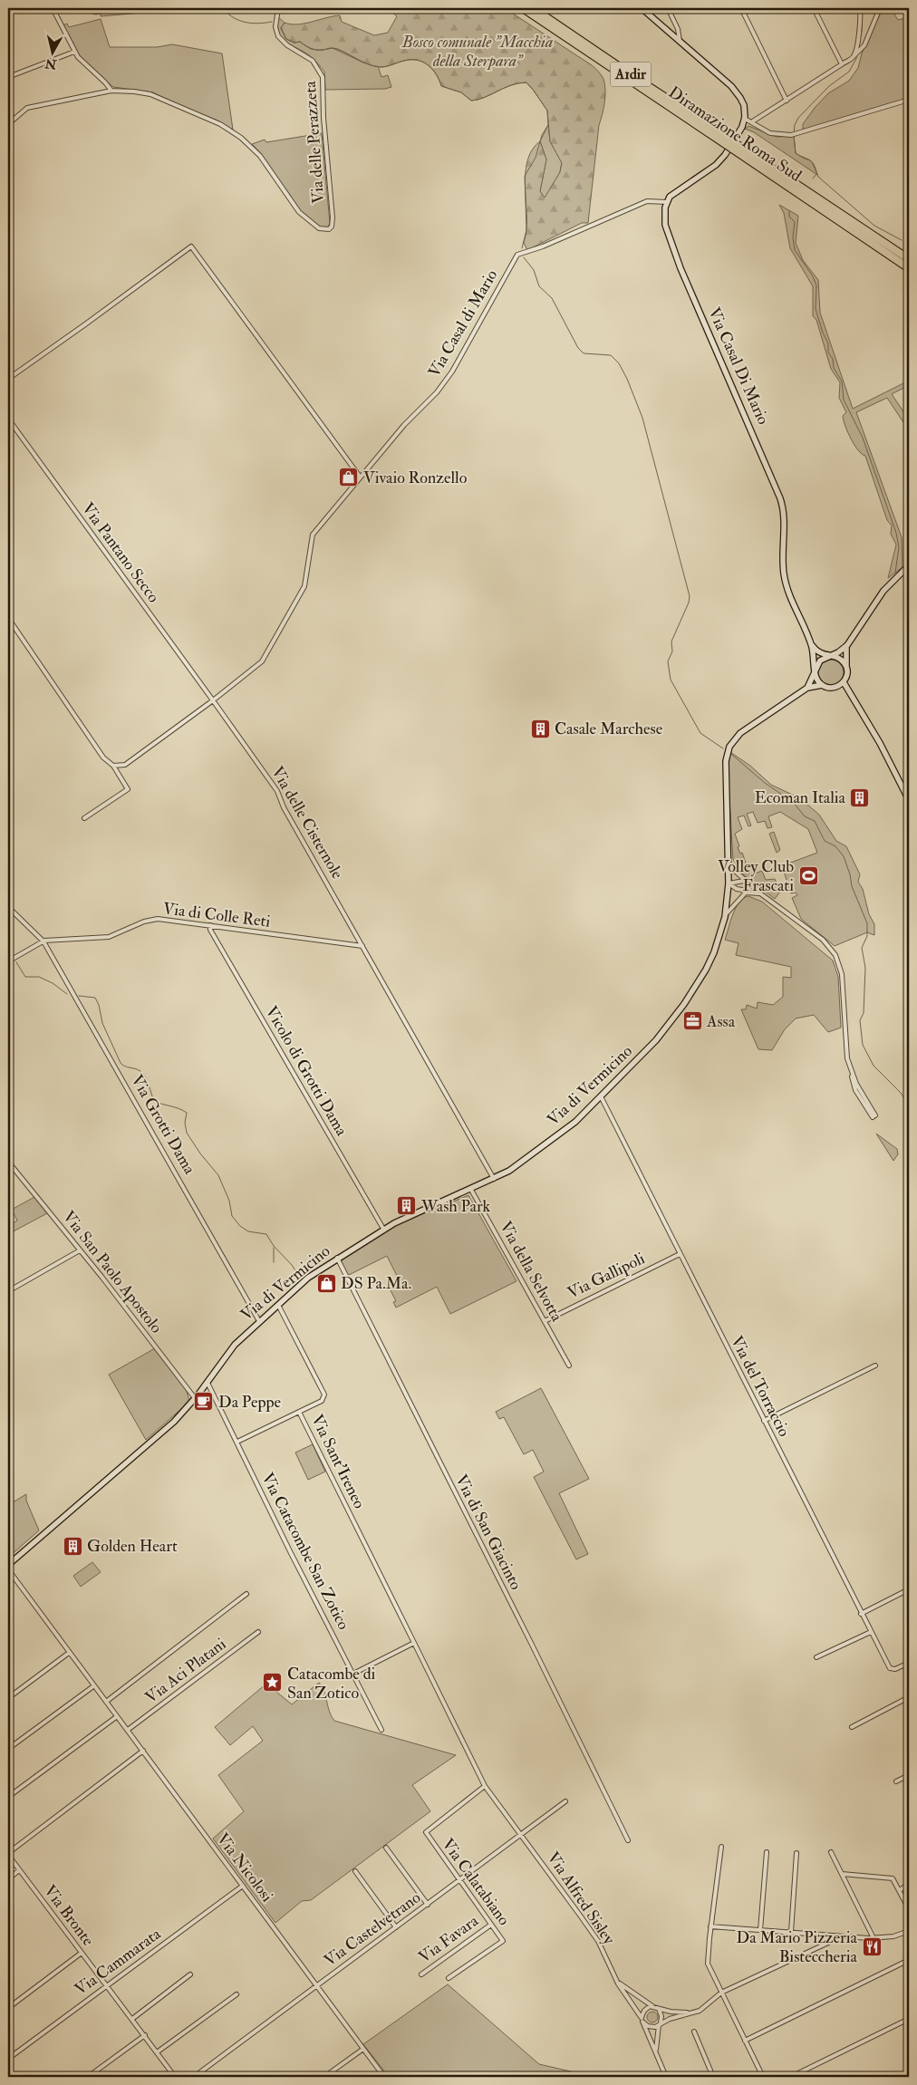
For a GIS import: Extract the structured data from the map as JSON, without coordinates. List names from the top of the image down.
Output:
{
  "streets": {
    "highway": ["A1dir", "Diramazione Roma Sud"],
    "main road": ["Via Casal Di Mario", "Via di Vermicino"],
    "street": [
      "Via delle Perazzeta",
      "Via Casal di Mario",
      "Via Pantano Secco",
      "Via delle Cisternole",
      "Via di Colle Reti",
      "Vicolo di Grotti Dama",
      "Via Grotti Dama",
      "Via della Selvotta",
      "Via San Paolo Apostolo",
      "Via Gallipoli",
      "Via del Torraccio",
      "Via Sant'Ireneo",
      "Via di San Giacinto",
      "Via Catacombe San Zotico",
      "Via Aci Platani",
      "Via Nicolosi",
      "Via Calatabiano",
      "Via Alfred Sisley",
      "Via Bronte",
      "Via Castelvetrano",
      "Via Favara",
      "Via Cammarata"
    ]
  },
  "crossings": [
    ["Via Casal di Mario", "Via Casal Di Mario"],
    ["Via Casal di Mario", "Via Pantano Secco"],
    ["Via Casal di Mario", "Via delle Cisternole"],
    ["Via Casal Di Mario", "Via di Vermicino"],
    ["Via Pantano Secco", "Via delle Cisternole"],
    ["Via delle Cisternole", "Via di Colle Reti"],
    ["Via delle Cisternole", "Via di Vermicino"],
    ["Via di Colle Reti", "Vicolo di Grotti Dama"],
    ["Via di Colle Reti", "Via Grotti Dama"],
    ["Vicolo di Grotti Dama", "Via di Vermicino"],
    ["Via di Vermicino", "Via Grotti Dama"],
    ["Via di Vermicino", "Via della Selvotta"],
    ["Via di Vermicino", "Via San Paolo Apostolo"],
    ["Via di Vermicino", "Via del Torraccio"],
    ["Via di Vermicino", "Via Sant'Ireneo"],
    ["Via di Vermicino", "Via di San Giacinto"],
    ["Via di Vermicino", "Via Catacombe San Zotico"],
    ["Via della Selvotta", "Via Gallipoli"],
    ["Via Gallipoli", "Via del Torraccio"],
    ["Via Sant'Ireneo", "Via Alfred Sisley"],
    ["Via Aci Platani", "Via Nicolosi"],
    ["Via Nicolosi", "Via Castelvetrano"],
    ["Via Nicolosi", "Via Cammarata"],
    ["Via Calatabiano", "Via Alfred Sisley"],
    ["Via Calatabiano", "Via Castelvetrano"],
    ["Via Calatabiano", "Via Favara"],
    ["Via Alfred Sisley", "Via Castelvetrano"],
    ["Via Bronte", "Via Cammarata"]
  ],
  "parks": ["Bosco comunale \"Macchia della Sterpara\""],
  "places": {
    "shop": ["Vivaio Ronzello", "DS Pa.Ma."],
    "building": [
      "Casale Marchese",
      "Ecoman Italia",
      "Wash Park",
      "Golden Heart"
    ],
    "sports": ["Volley Club Frascati"],
    "office": ["Assa"],
    "cafe": ["Da Peppe"],
    "place": ["Catacombe di San Zotico"],
    "restaurant": ["Da Mario Pizzeria Bisteccheria"]
  },
  "north": "bottom"
}
